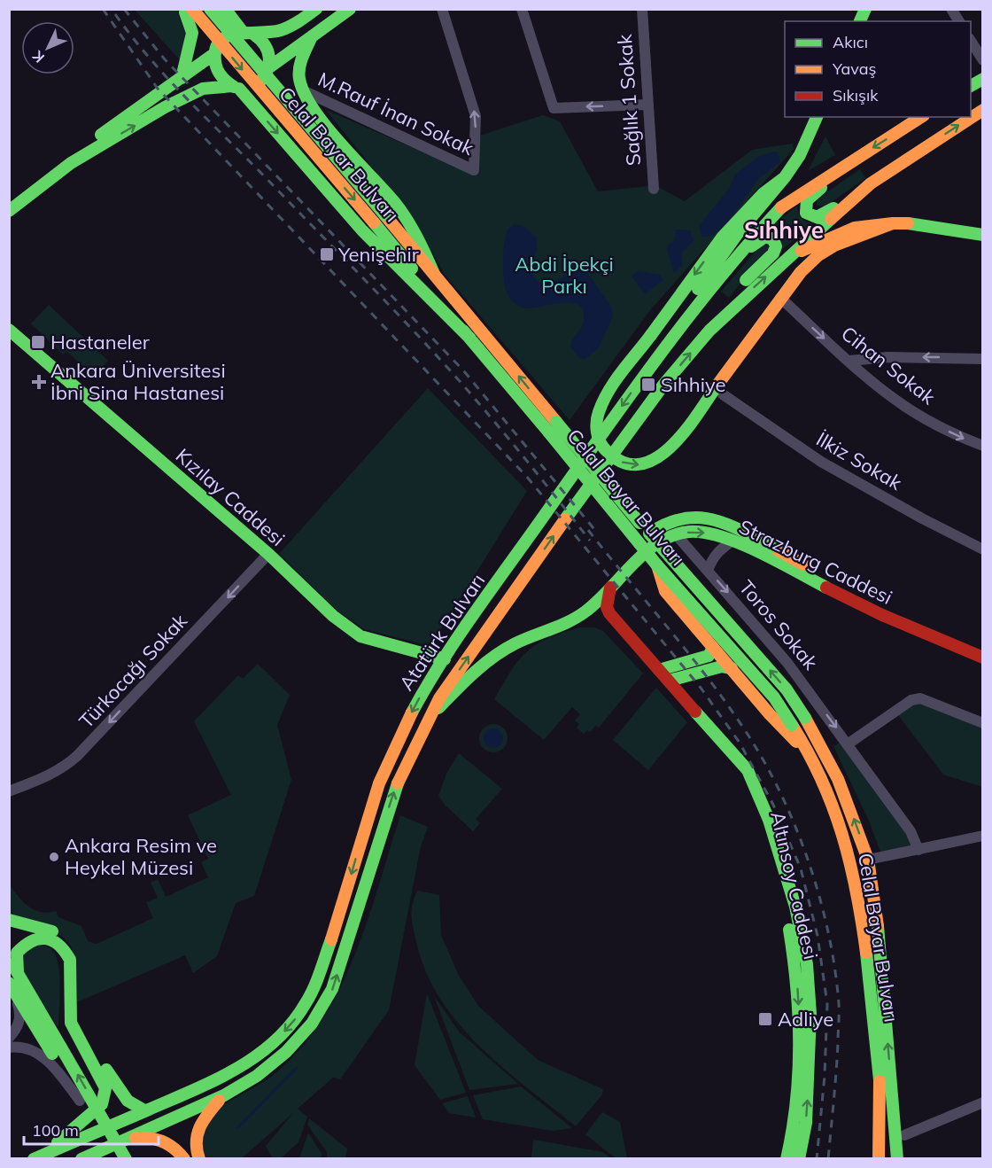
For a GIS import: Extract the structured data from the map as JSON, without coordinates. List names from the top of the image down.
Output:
{
  "streets": {
    "main road": [
      "Celal Bayar Bulvarı",
      "Kızılay Caddesi",
      "Strazburg Caddesi",
      "Atatürk Bulvarı",
      "Altınsoy Caddesi"
    ],
    "street": [
      "Sağlık 1 Sokak",
      "M.Rauf İnan Sokak",
      "Cihan Sokak",
      "İlkiz Sokak",
      "Toros Sokak",
      "Türkocağı Sokak"
    ]
  },
  "crossings": [
    ["Celal Bayar Bulvarı", "Strazburg Caddesi"],
    ["Kızılay Caddesi", "Atatürk Bulvarı"],
    ["Kızılay Caddesi", "Türkocağı Sokak"],
    ["Strazburg Caddesi", "Toros Sokak"],
    ["Strazburg Caddesi", "Altınsoy Caddesi"],
    ["Atatürk Bulvarı", "Altınsoy Caddesi"]
  ],
  "one_way": ["Cihan Sokak", "Toros Sokak", "Türkocağı Sokak"],
  "districts": ["Sıhhiye"],
  "parks": ["Abdi İpekçi Parkı"],
  "places": {
    "transit": [
      "Yenişehir",
      "Hastaneler",
      "Sıhhiye",
      "Adliye"
    ],
    "health": ["Ankara Üniversitesi İbni Sina Hastanesi"],
    "other": ["Ankara Resim ve Heykel Müzesi"]
  },
  "legend": ["Akıcı", "Yavaş", "Sıkışık"],
  "scale_bar": "100 m",
  "north": "bottom left"
}
